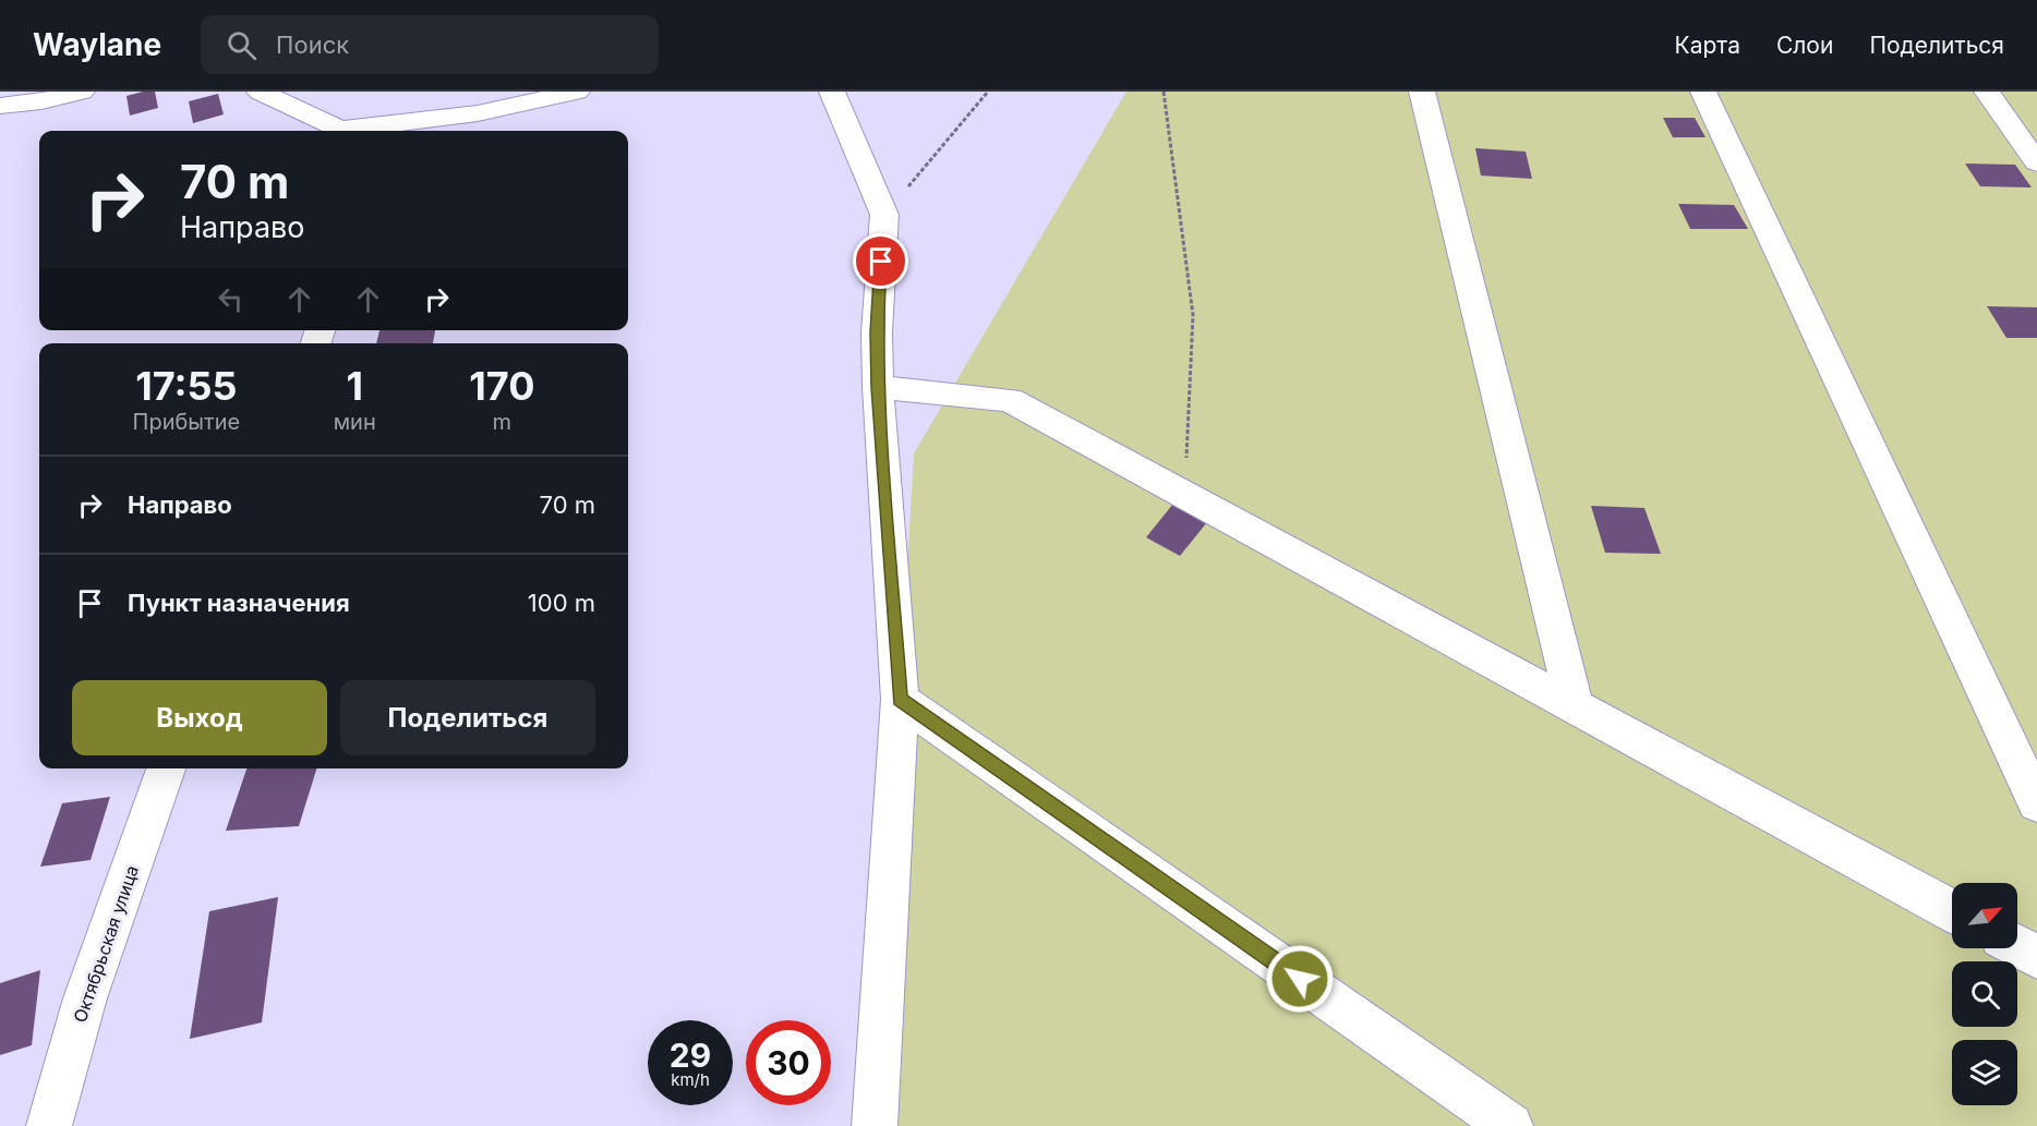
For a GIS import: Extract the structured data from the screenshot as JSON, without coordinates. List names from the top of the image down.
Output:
{
  "streets": {
    "street": ["Октябрьская улица"]
  },
  "north": "top right",
  "page": {
    "header": "Waylane",
    "search": "Поиск",
    "nav": ["Карта", "Слои", "Поделиться"],
    "turn": ["70 m", "Направо"],
    "eta": [
      "17:55",
      "Прибытие",
      "1",
      "мин",
      "170",
      "m"
    ],
    "list": [
      {
        "name": "Направо",
        "value": "70 m"
      },
      {
        "name": "Пункт назначения",
        "value": "100 m"
      }
    ],
    "buttons": ["Выход", "Поделиться"],
    "speed": "29 km/h",
    "limit": "30"
  }
}
